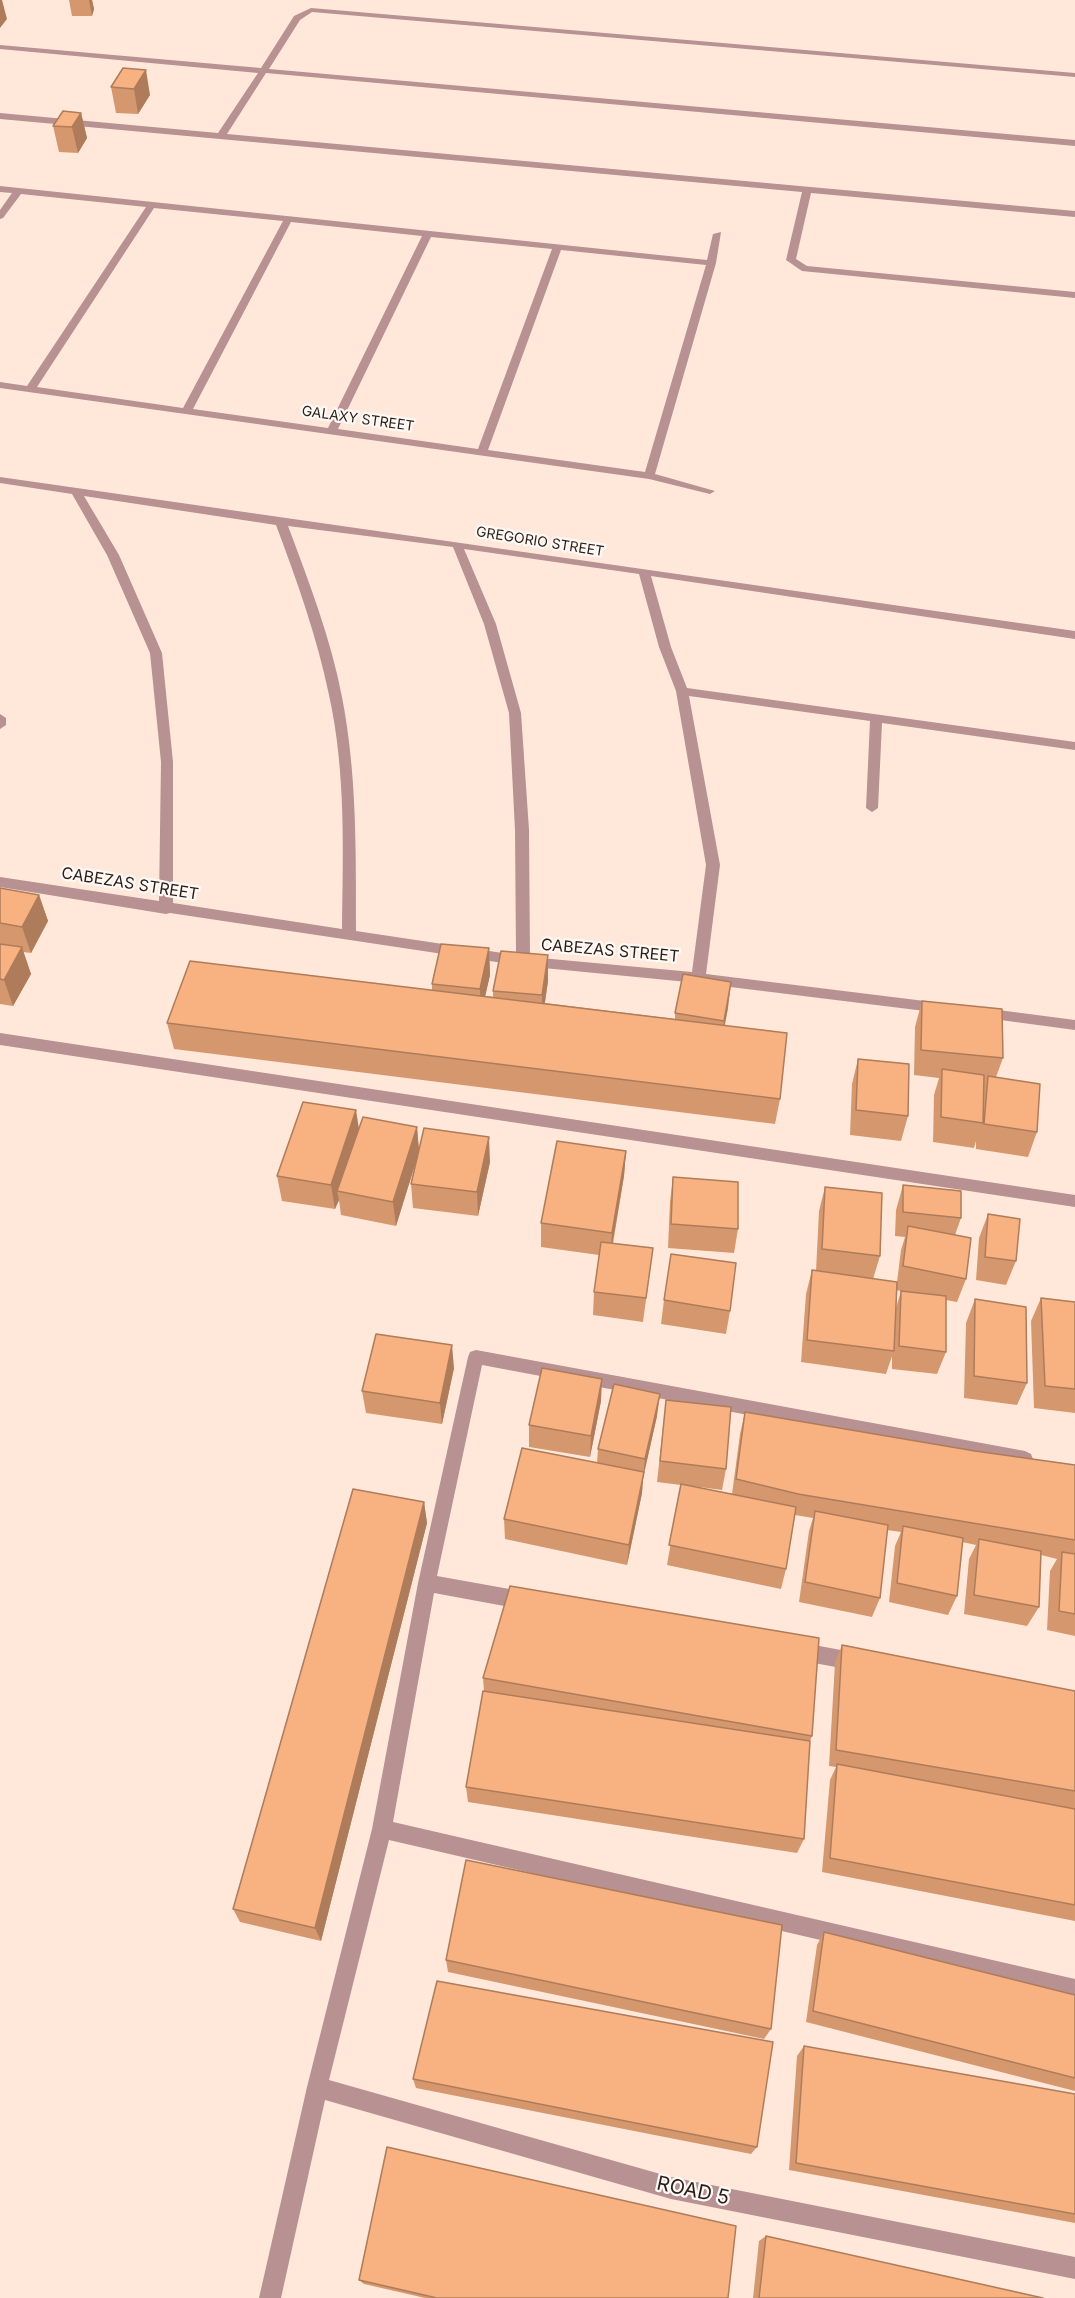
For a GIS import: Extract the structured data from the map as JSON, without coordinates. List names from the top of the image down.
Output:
{
  "streets": {
    "street": [
      "GALAXY STREET",
      "GREGORIO STREET",
      "CABEZAS STREET",
      "ROAD 5"
    ]
  }
}
